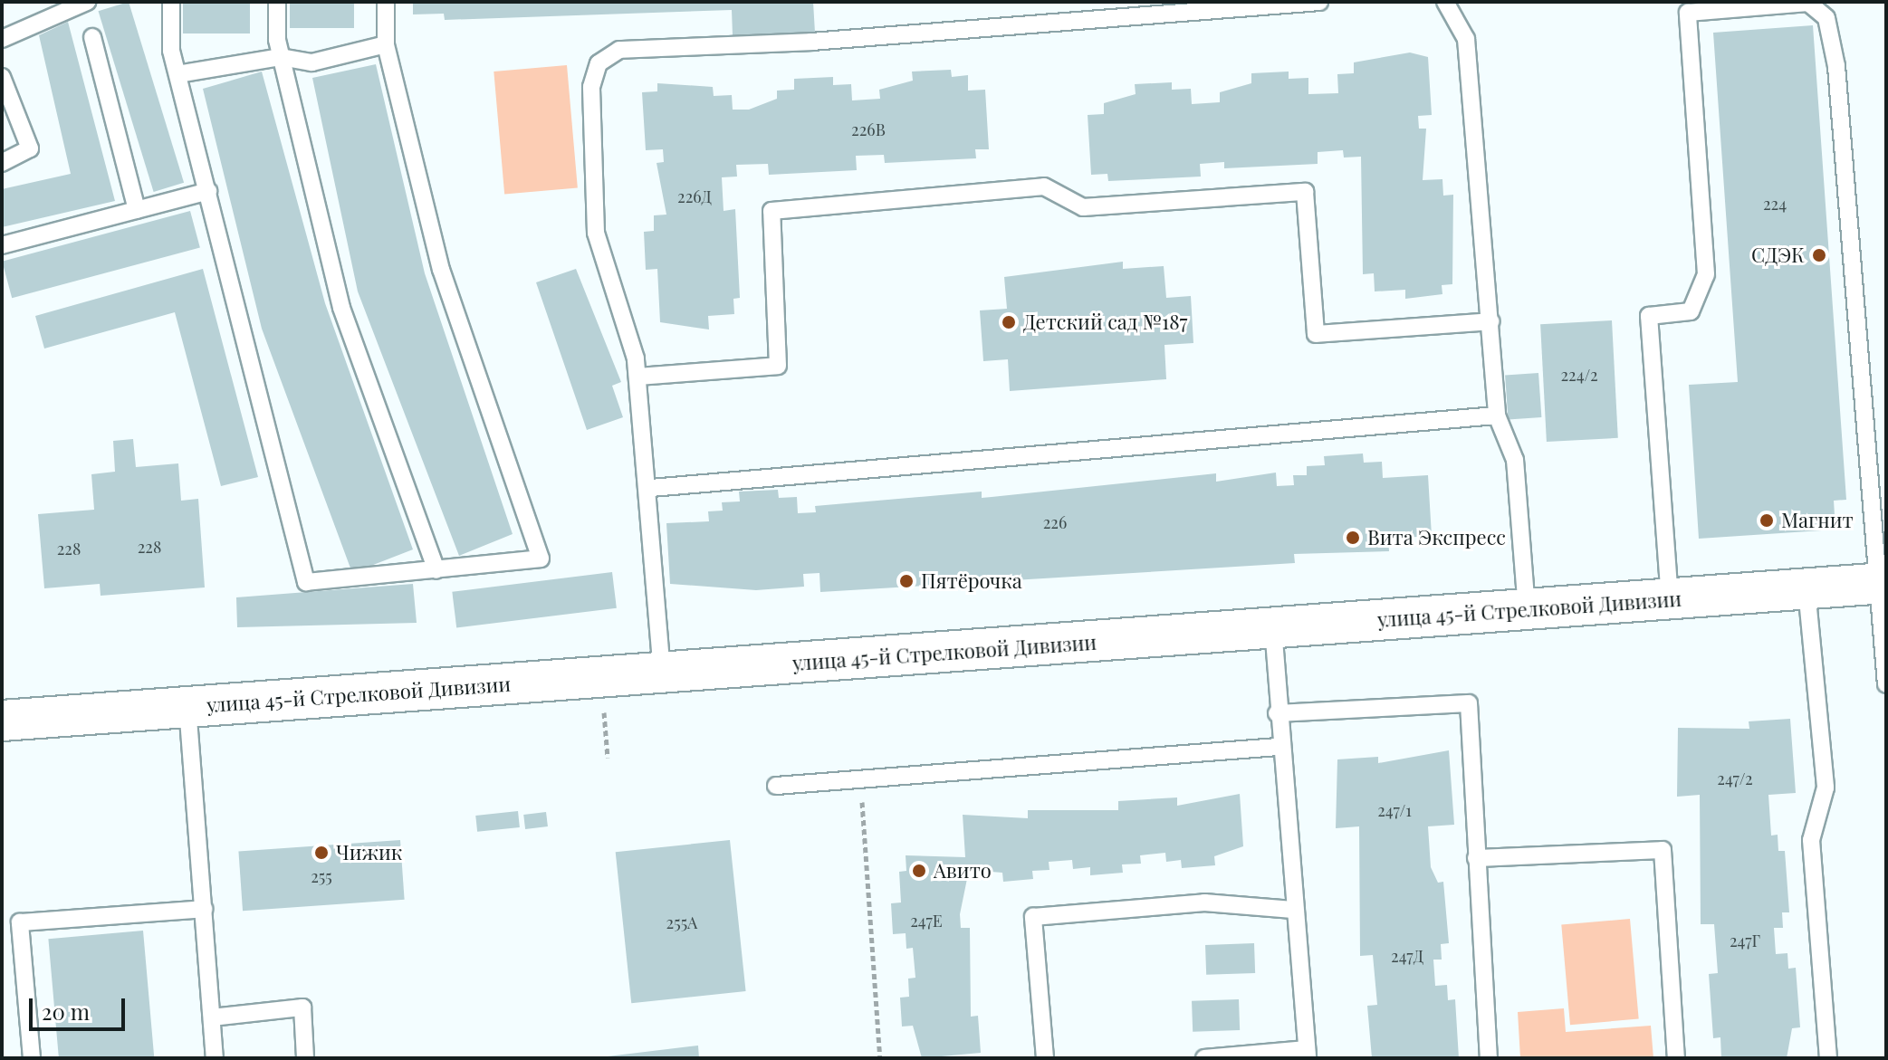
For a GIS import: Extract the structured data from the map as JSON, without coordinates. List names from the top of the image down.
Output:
{
  "streets": {
    "main road": ["улица 45-й Стрелковой Дивизии"]
  },
  "places": [
    "СДЭК",
    "Детский сад №187",
    "Магнит",
    "Вита Экспресс",
    "Пятёрочка",
    "Чижик",
    "Авито"
  ],
  "house_numbers": [
    "226В",
    "226Д",
    "224",
    "224/2",
    "226",
    "228",
    "228",
    "247/2",
    "247/1",
    "255",
    "247Е",
    "255А",
    "247Г",
    "247Д"
  ],
  "scale_bar": "20 m"
}
